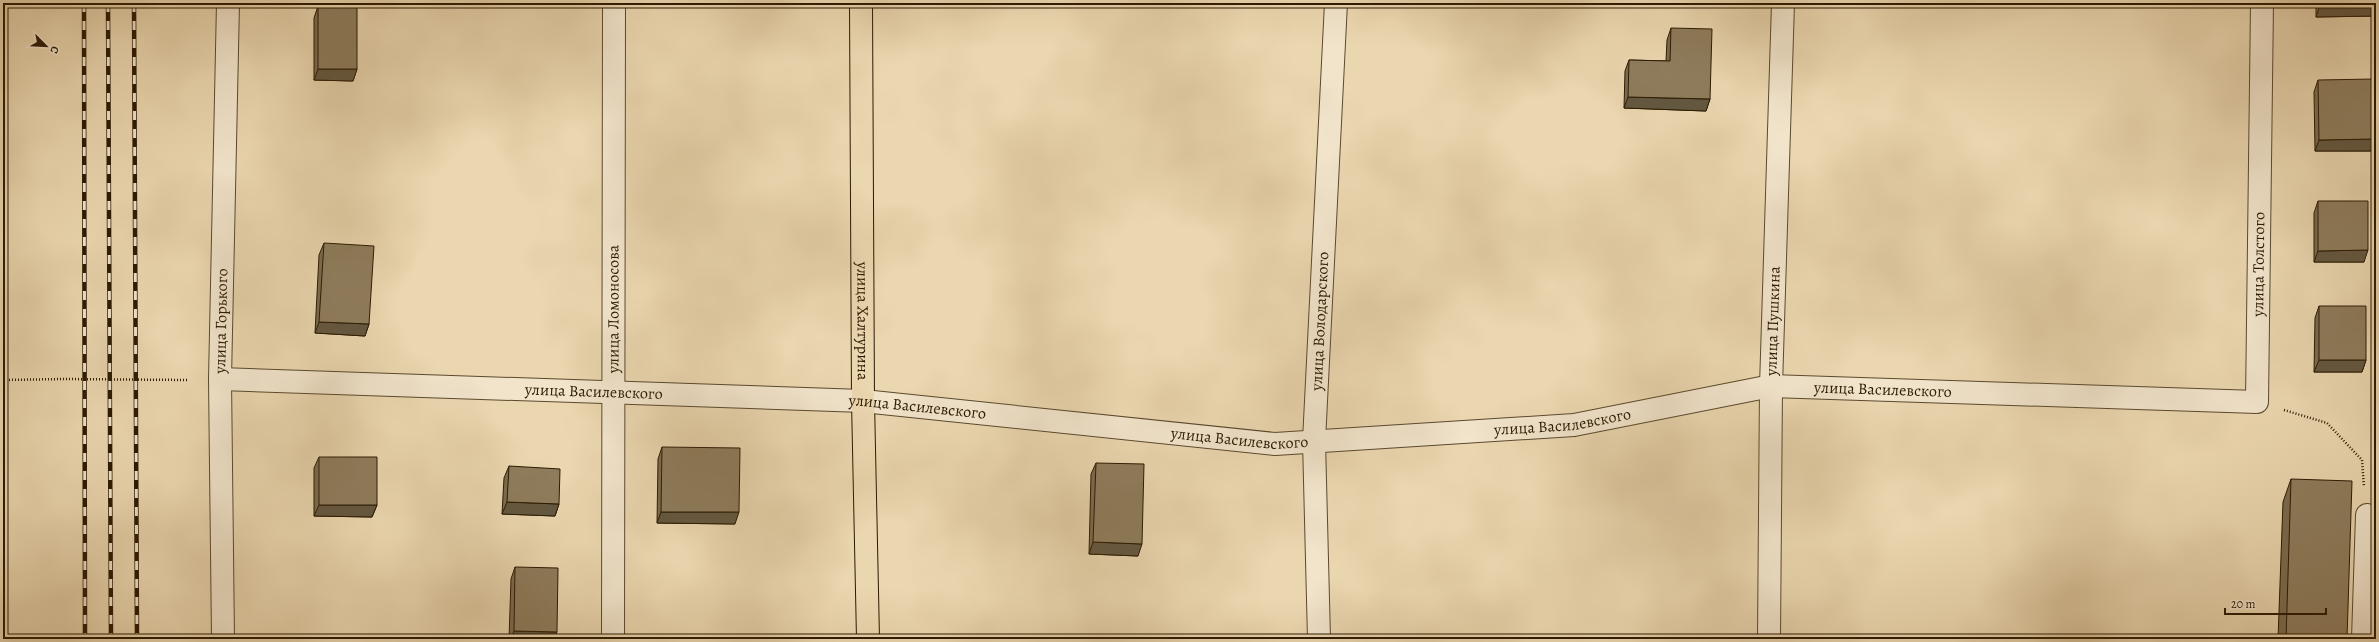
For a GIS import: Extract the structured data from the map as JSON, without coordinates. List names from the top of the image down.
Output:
{
  "streets": {
    "main road": ["улица Халтурина"],
    "street": [
      "улица Толстого",
      "улица Ломоносова",
      "улица Горького",
      "улица Володарского",
      "улица Пушкина",
      "улица Василевского"
    ]
  },
  "crossings": [
    ["улица Толстого", "улица Василевского"],
    ["улица Ломоносова", "улица Василевского"],
    ["улица Горького", "улица Василевского"],
    ["улица Халтурина", "улица Василевского"],
    ["улица Володарского", "улица Василевского"],
    ["улица Пушкина", "улица Василевского"]
  ],
  "scale_bar": "20 m",
  "north": "bottom right"
}
